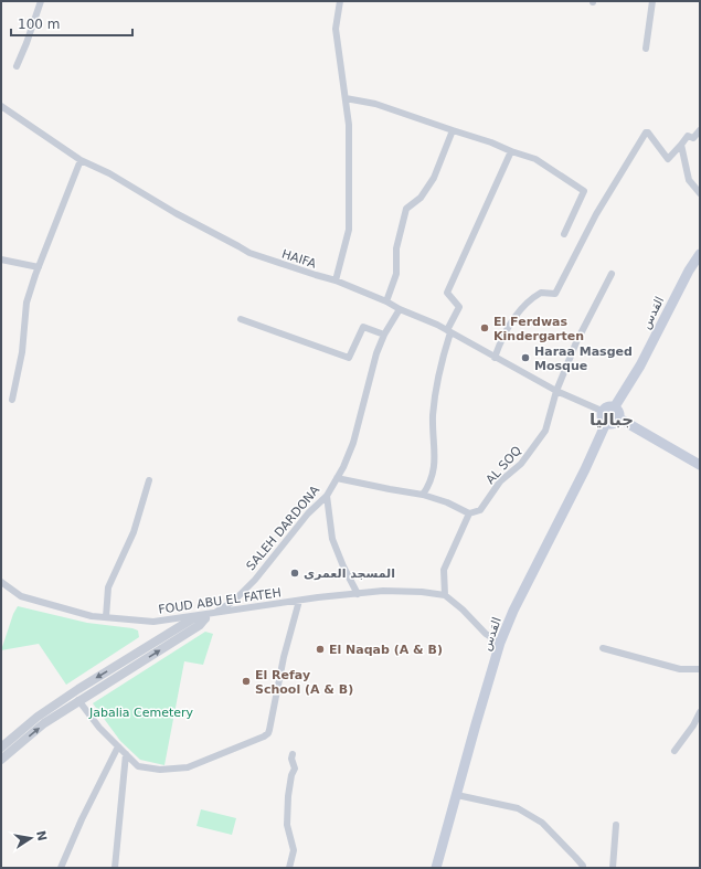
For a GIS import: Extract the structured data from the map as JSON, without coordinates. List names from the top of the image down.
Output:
{
  "streets": {
    "main road": ["القدس"],
    "street": [
      "HAIFA",
      "AL SOQ",
      "SALEH DARDONA",
      "FOUD ABU EL FATEH"
    ]
  },
  "crossings": [
    ["HAIFA", "القدس"],
    ["HAIFA", "AL SOQ"],
    ["HAIFA", "SALEH DARDONA"],
    ["SALEH DARDONA", "FOUD ABU EL FATEH"]
  ],
  "districts": ["جباليا"],
  "parks": ["Jabalia Cemetery"],
  "places": [
    "El Ferdwas Kindergarten",
    "Haraa Masged Mosque",
    "المسجد العمرى",
    "El Naqab (A & B)",
    "El Refay School (A & B)"
  ],
  "scale_bar": "100 m",
  "north": "right"
}
